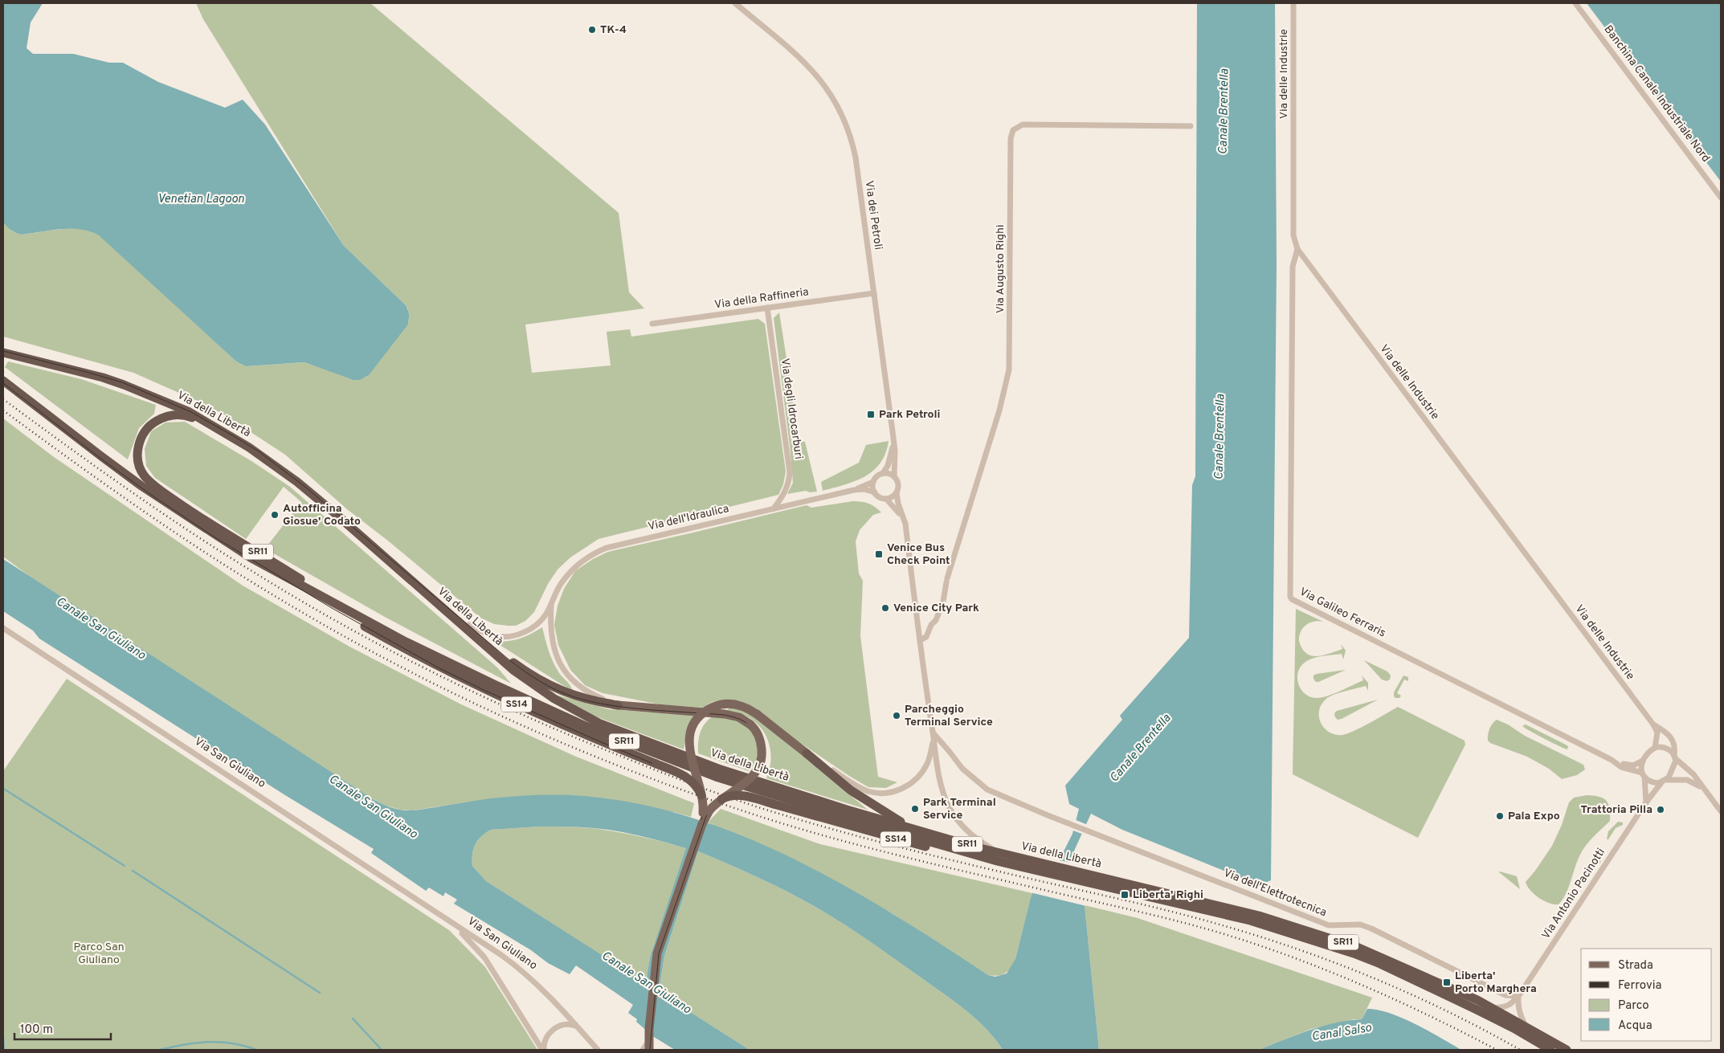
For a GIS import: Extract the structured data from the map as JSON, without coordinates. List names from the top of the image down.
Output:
{
  "streets": {
    "highway": ["Via della Libertà", "SR11", "SS14"],
    "street": [
      "Via delle Industrie",
      "Banchina Canale Industriale Nord",
      "Via dei Petroli",
      "Via Augusto Righi",
      "Via della Raffineria",
      "Via degli Idrocarburi",
      "Via dell'Idraulica",
      "Via Galileo Ferraris",
      "Via San Giuliano",
      "Via dell'Elettrotecnica",
      "Via Antonio Pacinotti"
    ]
  },
  "crossings": [
    ["Via delle Industrie", "Via Galileo Ferraris"],
    ["Via delle Industrie", "Via Antonio Pacinotti"],
    ["Via dei Petroli", "Via della Raffineria"],
    ["Via dei Petroli", "Via dell'Idraulica"],
    ["Via della Raffineria", "Via degli Idrocarburi"],
    ["Via degli Idrocarburi", "Via dell'Idraulica"],
    ["Via della Libertà", "SR11"],
    ["Via della Libertà", "SS14"],
    ["Via della Libertà", "Via Antonio Pacinotti"],
    ["Via dell'Idraulica", "SS14"],
    ["Via Galileo Ferraris", "Via Antonio Pacinotti"],
    ["Via dell'Elettrotecnica", "Via Antonio Pacinotti"]
  ],
  "water": [
    "Canale Brentella",
    "Venetian Lagoon",
    "Canale San Giuliano",
    "Canal Salso"
  ],
  "parks": ["Parco San Giuliano"],
  "places": {
    "other": [
      "TK-4",
      "Autofficina Giosue' Codato",
      "Venice City Park",
      "Parcheggio Terminal Service",
      "Park Terminal Service",
      "Trattoria Pilla",
      "Pala Expo"
    ],
    "transit": [
      "Park Petroli",
      "Venice Bus Check Point",
      "Liberta' Righi",
      "Liberta' Porto Marghera"
    ]
  },
  "legend": [
    "Strada",
    "Ferrovia",
    "Parco",
    "Acqua"
  ],
  "scale_bar": "100 m"
}
